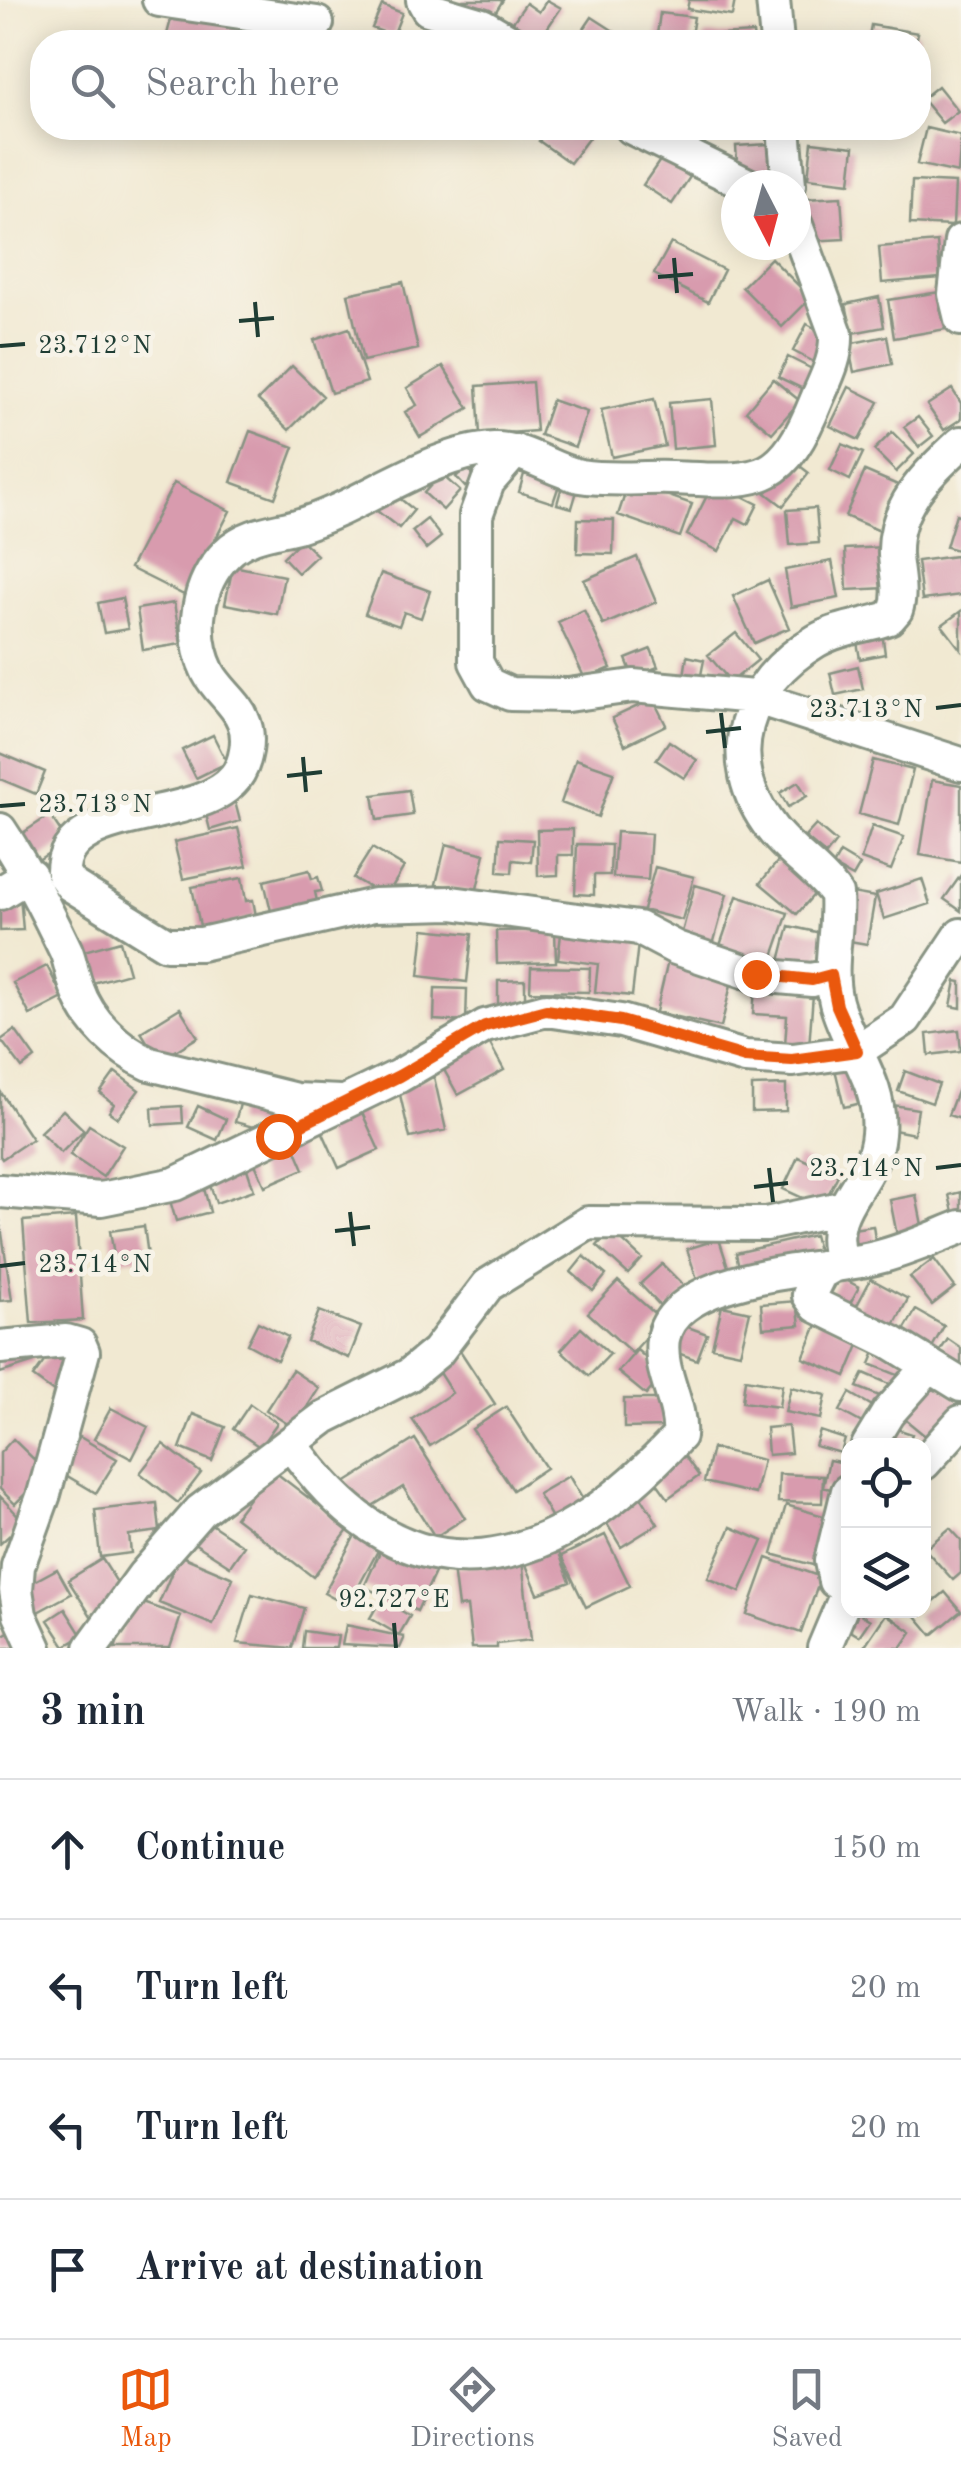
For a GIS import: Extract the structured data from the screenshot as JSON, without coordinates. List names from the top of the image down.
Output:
{
  "north": "bottom",
  "page": {
    "search": "Search here",
    "heading": ["3 min", "Walk · 190 m"],
    "list": [
      ["Continue", "150 m"],
      ["Turn left", "20 m"],
      ["Turn left", "20 m"],
      "Arrive at destination"
    ],
    "nav": ["Map", "Directions", "Saved"]
  },
  "coordinates": [
    "23.712°N",
    "23.713°N",
    "23.714°N",
    "92.727°E"
  ]
}
